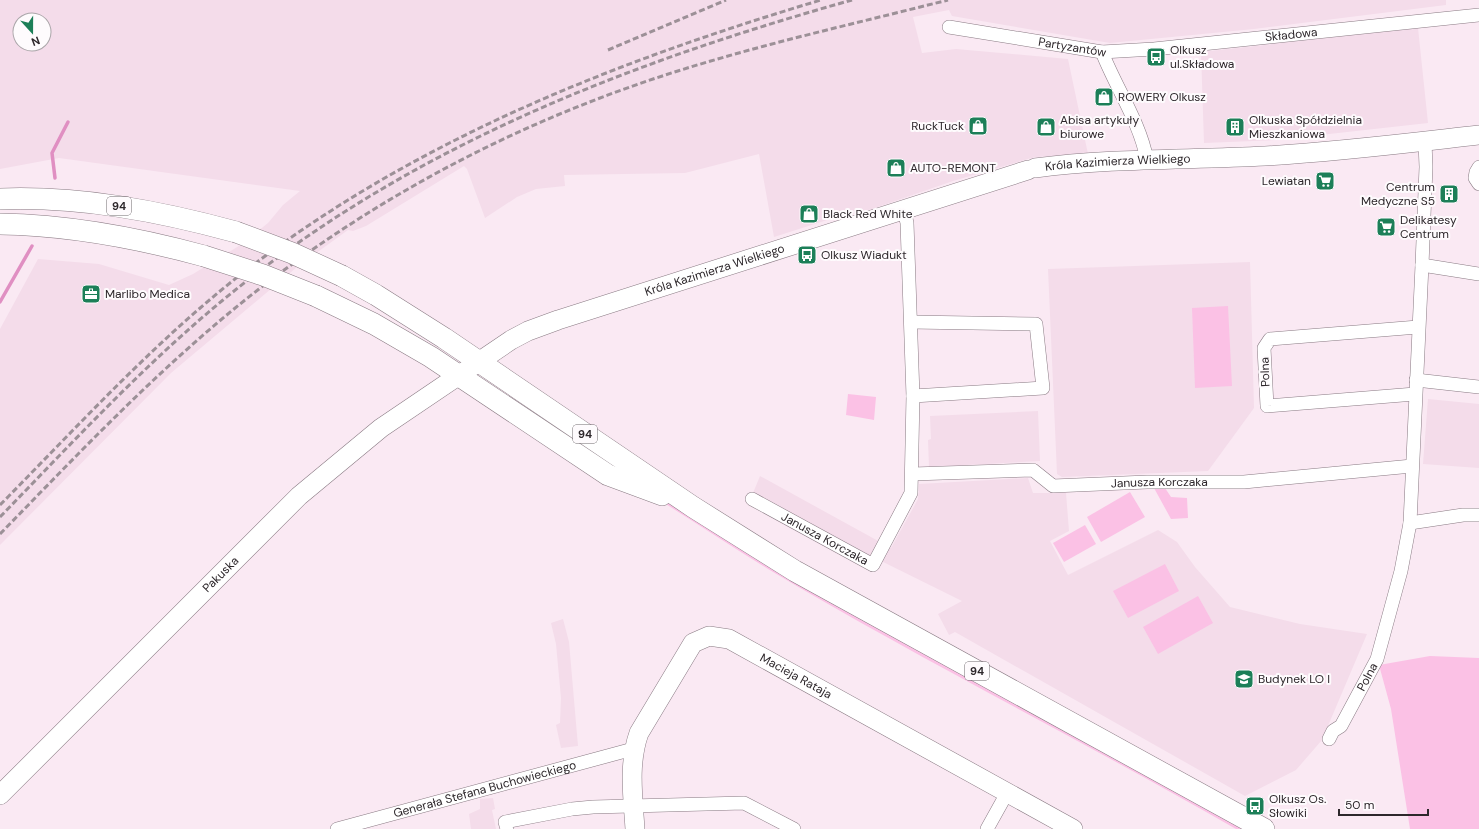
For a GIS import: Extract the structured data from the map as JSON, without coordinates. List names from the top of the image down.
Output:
{
  "streets": {
    "main road": ["94"],
    "street": [
      "Składowa",
      "Partyzantów",
      "Króla Kazimierza Wielkiego",
      "Polna",
      "Janusza Korczaka",
      "Pakuska",
      "Macieja Rataja",
      "Generała Stefana Buchowieckiego"
    ]
  },
  "crossings": [
    ["Składowa", "Partyzantów"],
    ["Partyzantów", "Króla Kazimierza Wielkiego"],
    ["Króla Kazimierza Wielkiego", "94"],
    ["Króla Kazimierza Wielkiego", "Polna"],
    ["Króla Kazimierza Wielkiego", "Janusza Korczaka"],
    ["Króla Kazimierza Wielkiego", "Pakuska"],
    ["94", "Pakuska"],
    ["Polna", "Janusza Korczaka"],
    ["Macieja Rataja", "Generała Stefana Buchowieckiego"]
  ],
  "places": {
    "bus stop": ["Olkusz ul.Składowa", "Olkusz Wiadukt", "Olkusz Os. Słowiki"],
    "shop": [
      "ROWERY Olkusz",
      "RuckTuck",
      "Abisa artykuły biurowe",
      "AUTO-REMONT",
      "Black Red White"
    ],
    "building": ["Olkuska Spółdzielnia Mieszkaniowa", "Centrum Medyczne S5"],
    "supermarket": ["Lewiatan", "Delikatesy Centrum"],
    "office": ["Marlibo Medica"],
    "school or university": ["Budynek LO I"]
  },
  "scale_bar": "50 m",
  "north": "bottom"
}
